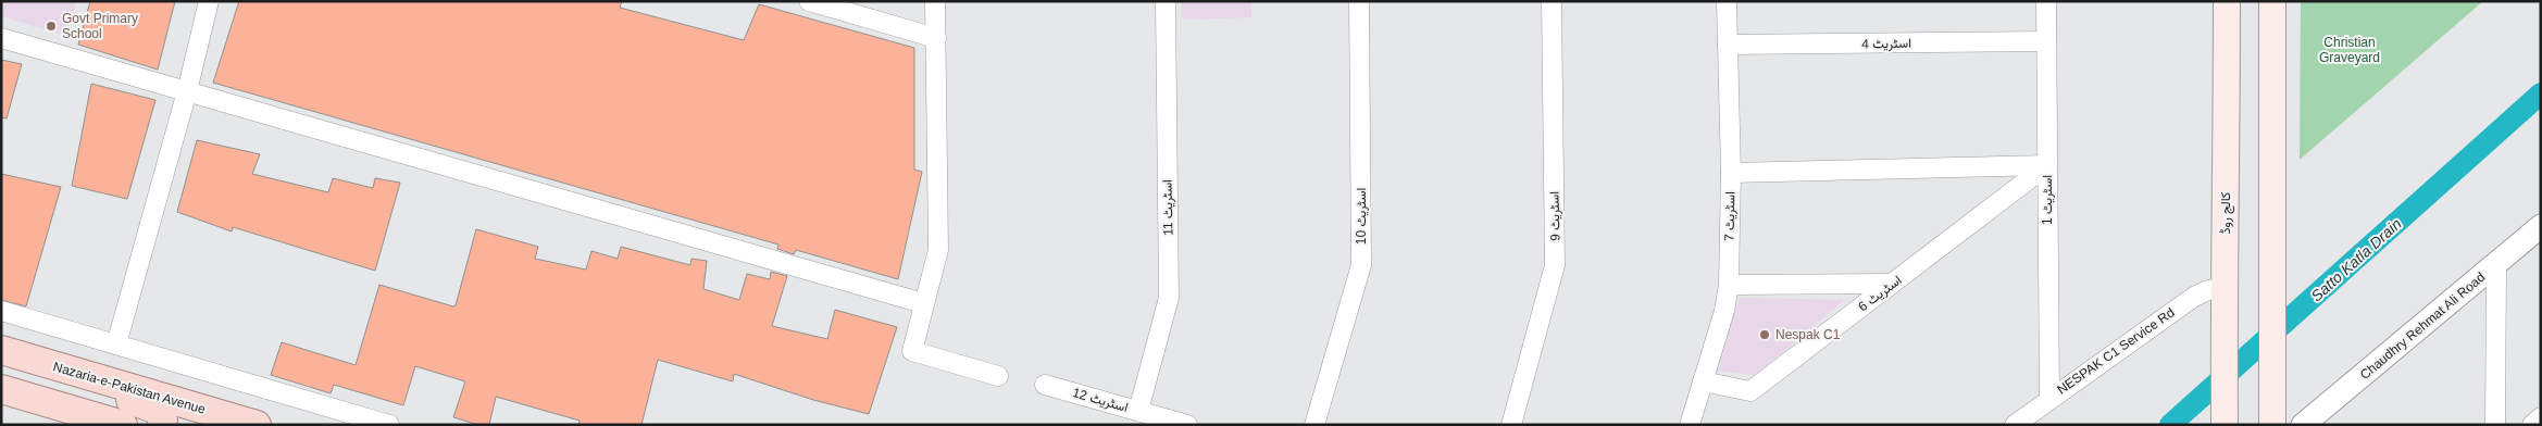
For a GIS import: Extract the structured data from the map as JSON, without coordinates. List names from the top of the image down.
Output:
{
  "streets": {
    "main road": ["کالج روڈ", "Nazaria-e-Pakistan Avenue"],
    "street": [
      "اسٹریٹ 4",
      "اسٹریٹ 1",
      "اسٹریٹ 11",
      "اسٹریٹ 10",
      "اسٹریٹ 9",
      "اسٹریٹ 7",
      "اسٹریٹ 6",
      "Chaudhry Rehmat Ali Road",
      "NESPAK C1 Service Rd",
      "اسٹریٹ 12"
    ]
  },
  "crossings": [
    ["اسٹریٹ 4", "اسٹریٹ 1"],
    ["اسٹریٹ 4", "اسٹریٹ 7"],
    ["اسٹریٹ 1", "اسٹریٹ 6"],
    ["اسٹریٹ 1", "NESPAK C1 Service Rd"],
    ["اسٹریٹ 11", "اسٹریٹ 12"],
    ["کالج روڈ", "NESPAK C1 Service Rd"],
    ["اسٹریٹ 7", "اسٹریٹ 6"]
  ],
  "water": ["Satto Katla Drain"],
  "parks": ["Christian Graveyard"],
  "places": ["Govt Primary School", "Nespak C1"]
}
